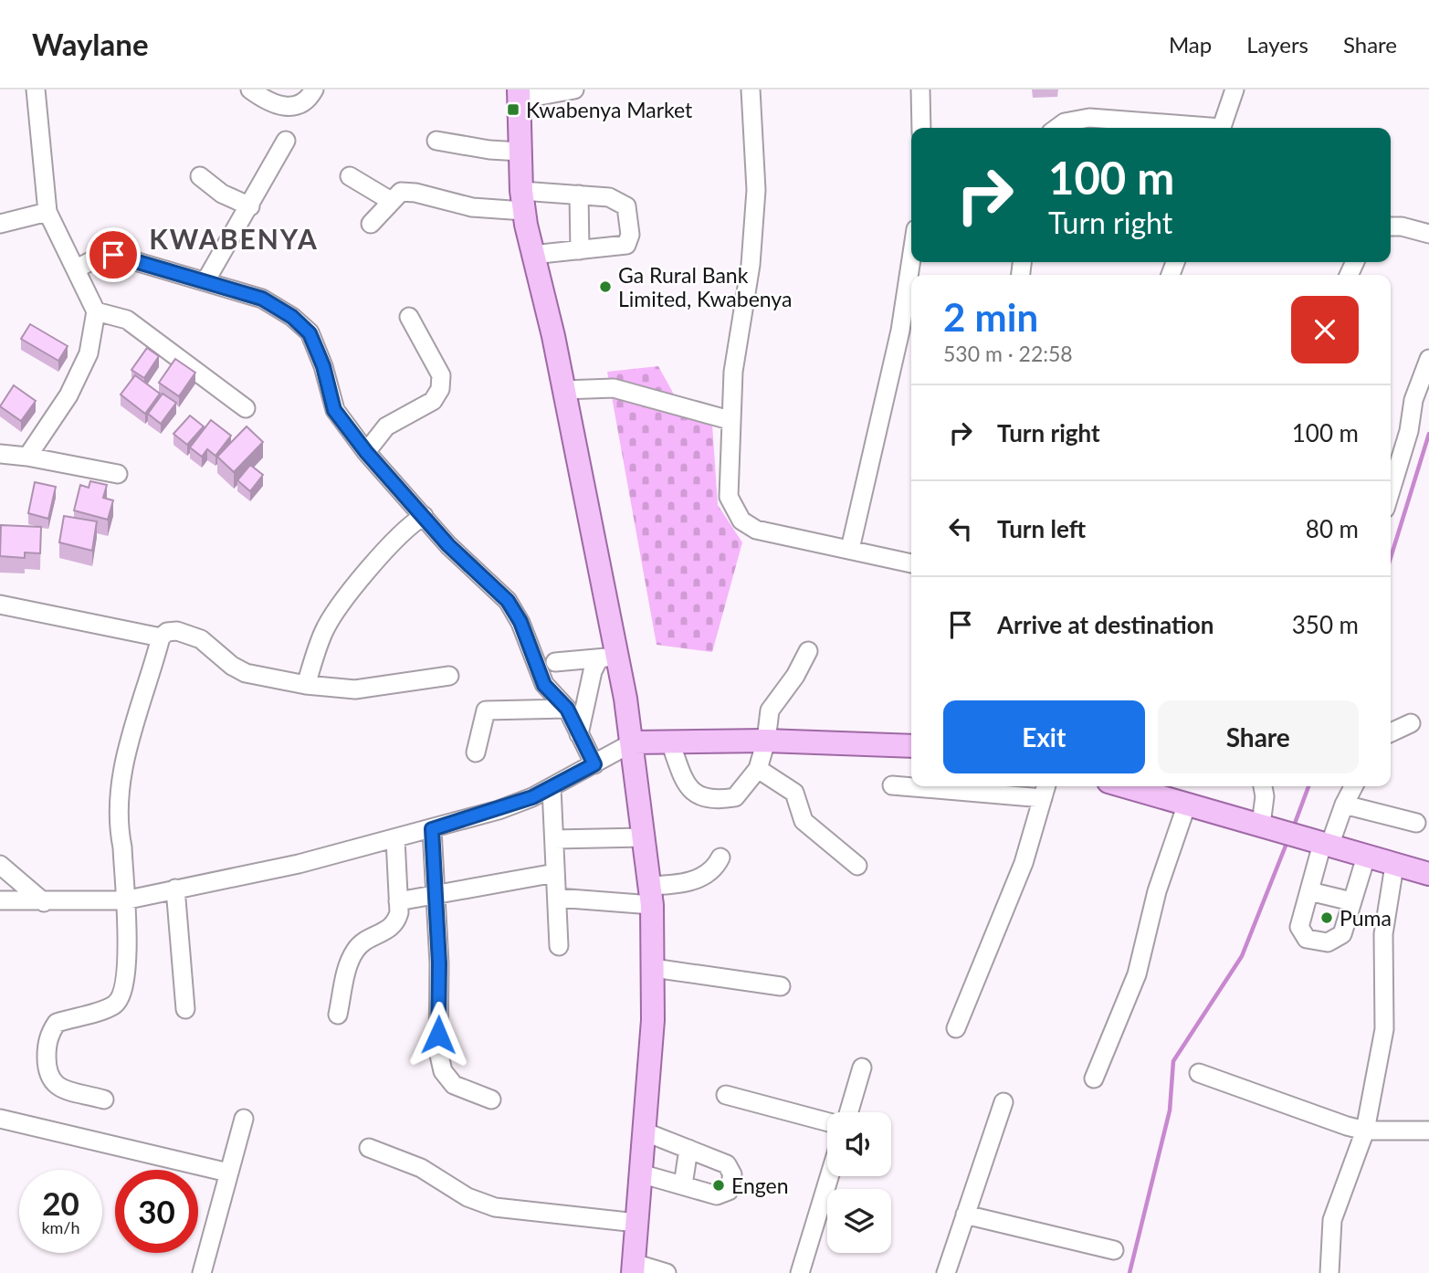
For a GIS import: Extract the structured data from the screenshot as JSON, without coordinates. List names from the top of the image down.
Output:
{
  "districts": ["KWABENYA"],
  "places": {
    "transit": ["Kwabenya Market"],
    "other": ["Ga Rural Bank Limited, Kwabenya", "Puma", "Engen"]
  },
  "page": {
    "header": "Waylane",
    "nav": ["Map", "Layers", "Share"],
    "turn": ["100 m", "Turn right"],
    "heading": ["2 min", "530 m · 22:58"],
    "list": [
      {
        "name": "Turn right",
        "value": "100 m"
      },
      {
        "name": "Turn left",
        "value": "80 m"
      },
      {
        "name": "Arrive at destination",
        "value": "350 m"
      }
    ],
    "buttons": ["Exit", "Share"],
    "speed": "20 km/h",
    "limit": "30"
  }
}
